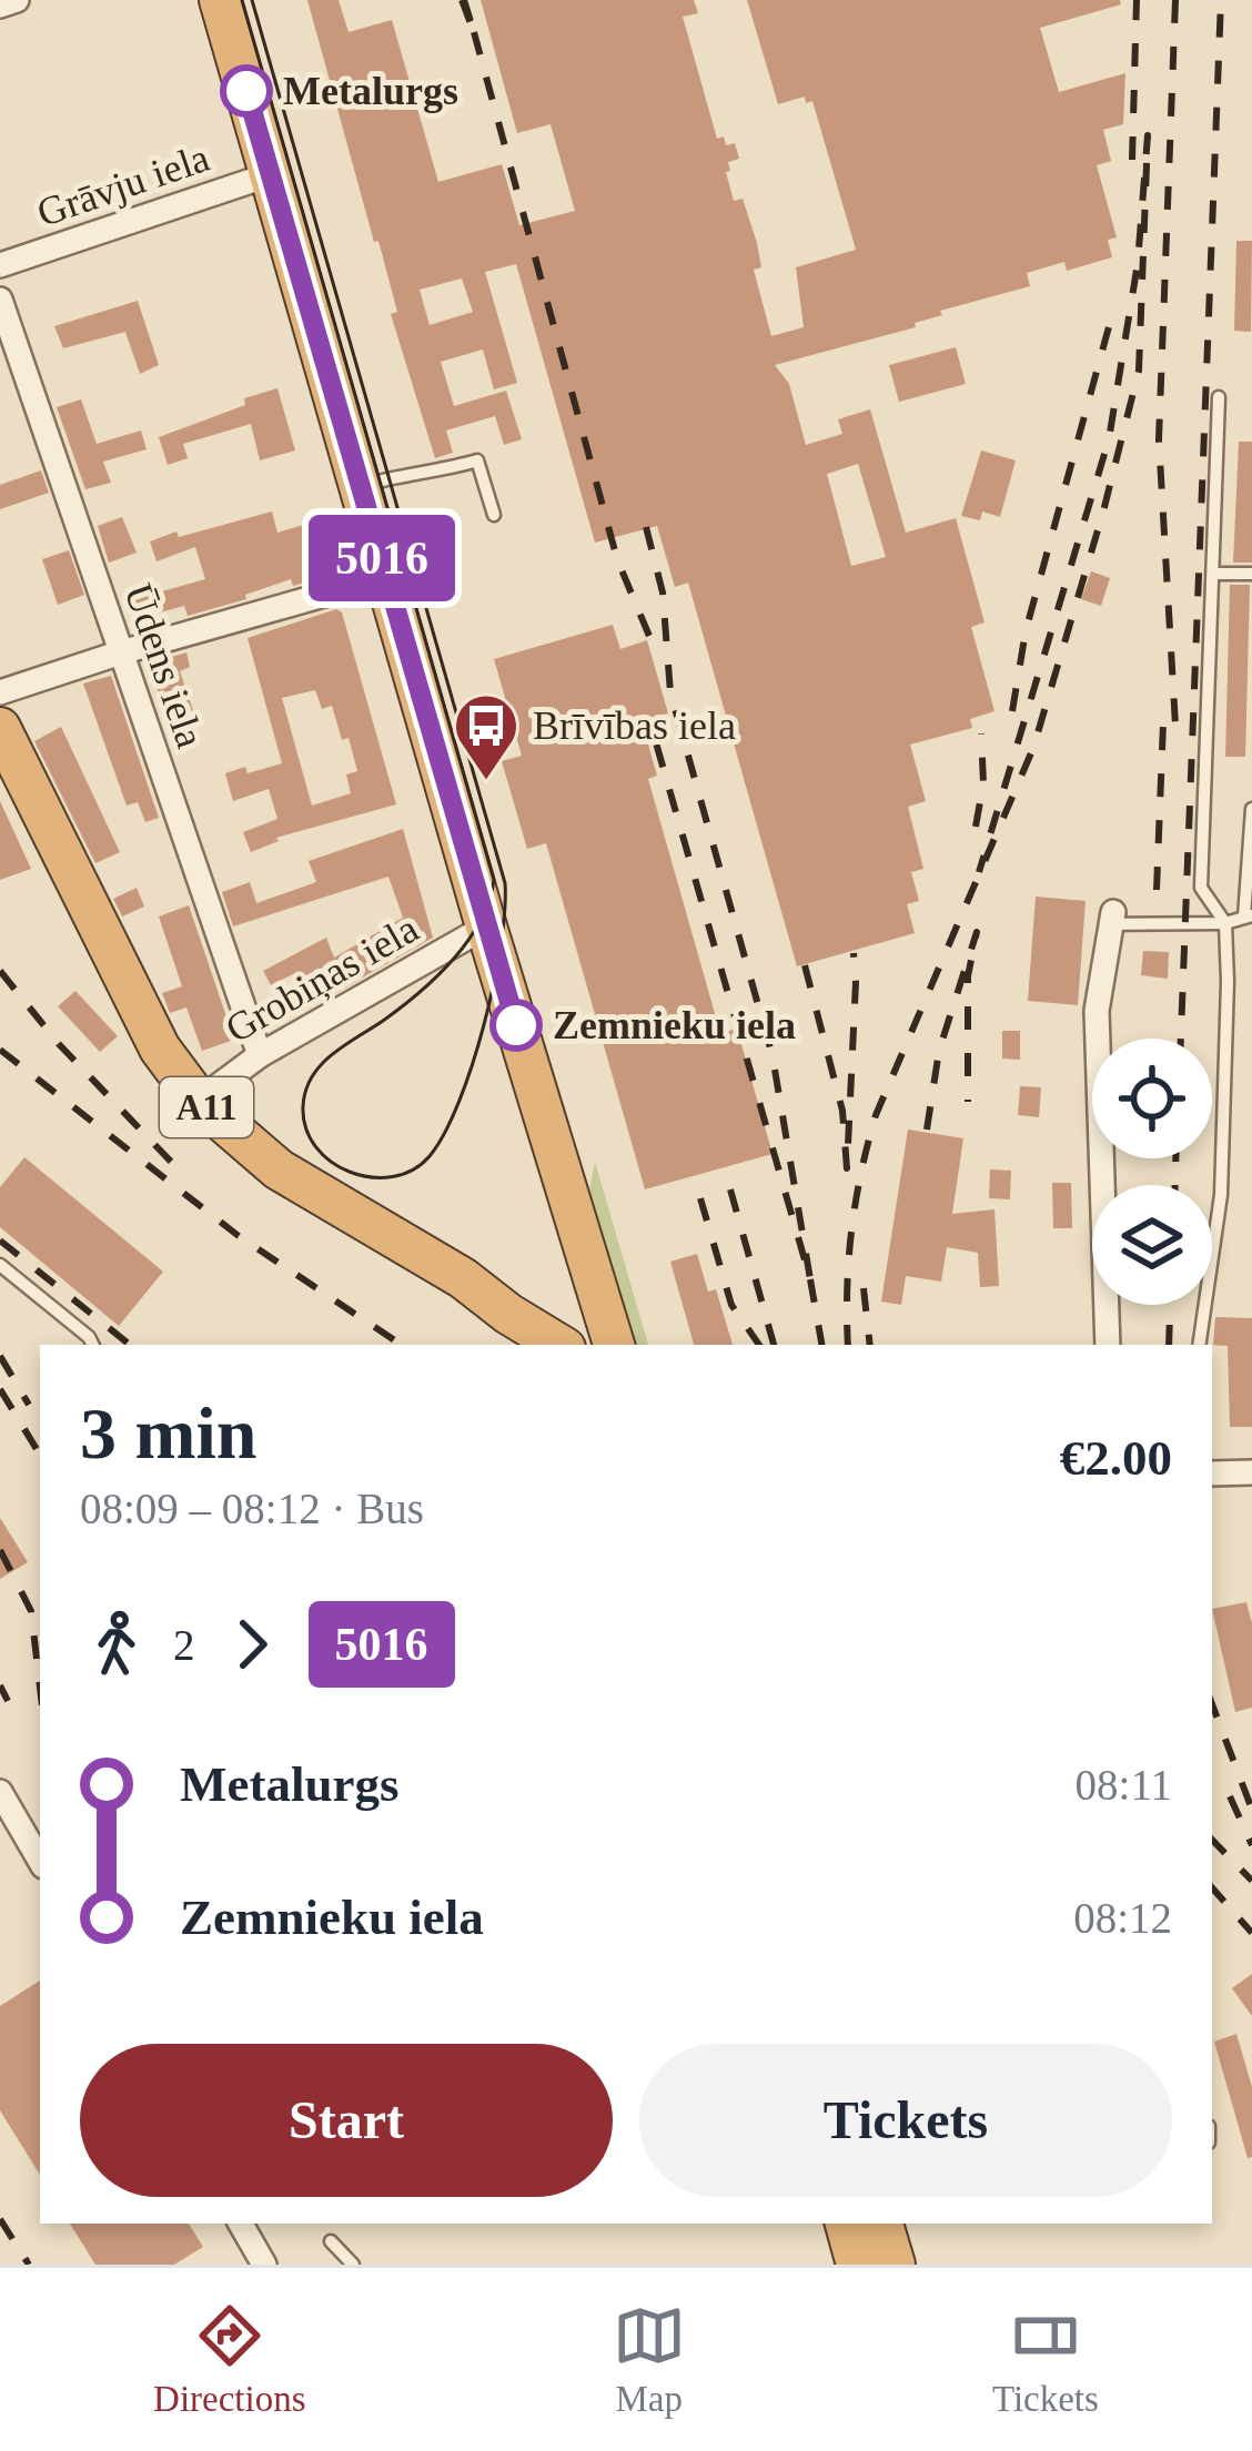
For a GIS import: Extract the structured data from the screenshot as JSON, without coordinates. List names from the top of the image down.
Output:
{
  "streets": {
    "highway": ["A11"],
    "street": ["Grāvju iela", "Ūdens iela", "Grobiņas iela"]
  },
  "crossings": [
    ["Ūdens iela", "Grobiņas iela"],
    ["Grobiņas iela", "A11"]
  ],
  "places": {
    "other": ["Metalurgs", "Zemnieku iela"],
    "bus stop": ["Brīvības iela"]
  },
  "lines": ["bus line 5016"],
  "page": {
    "on_map": "5016",
    "heading": ["3 min", "08:09 – 08:12 · Bus", "€2.00"],
    "legs": ["2", "5016"],
    "list": [
      {
        "name": "Metalurgs",
        "value": "08:11"
      },
      {
        "name": "Zemnieku iela",
        "value": "08:12"
      }
    ],
    "buttons": ["Start", "Tickets"],
    "tabs": ["Directions", "Map", "Tickets"]
  }
}
